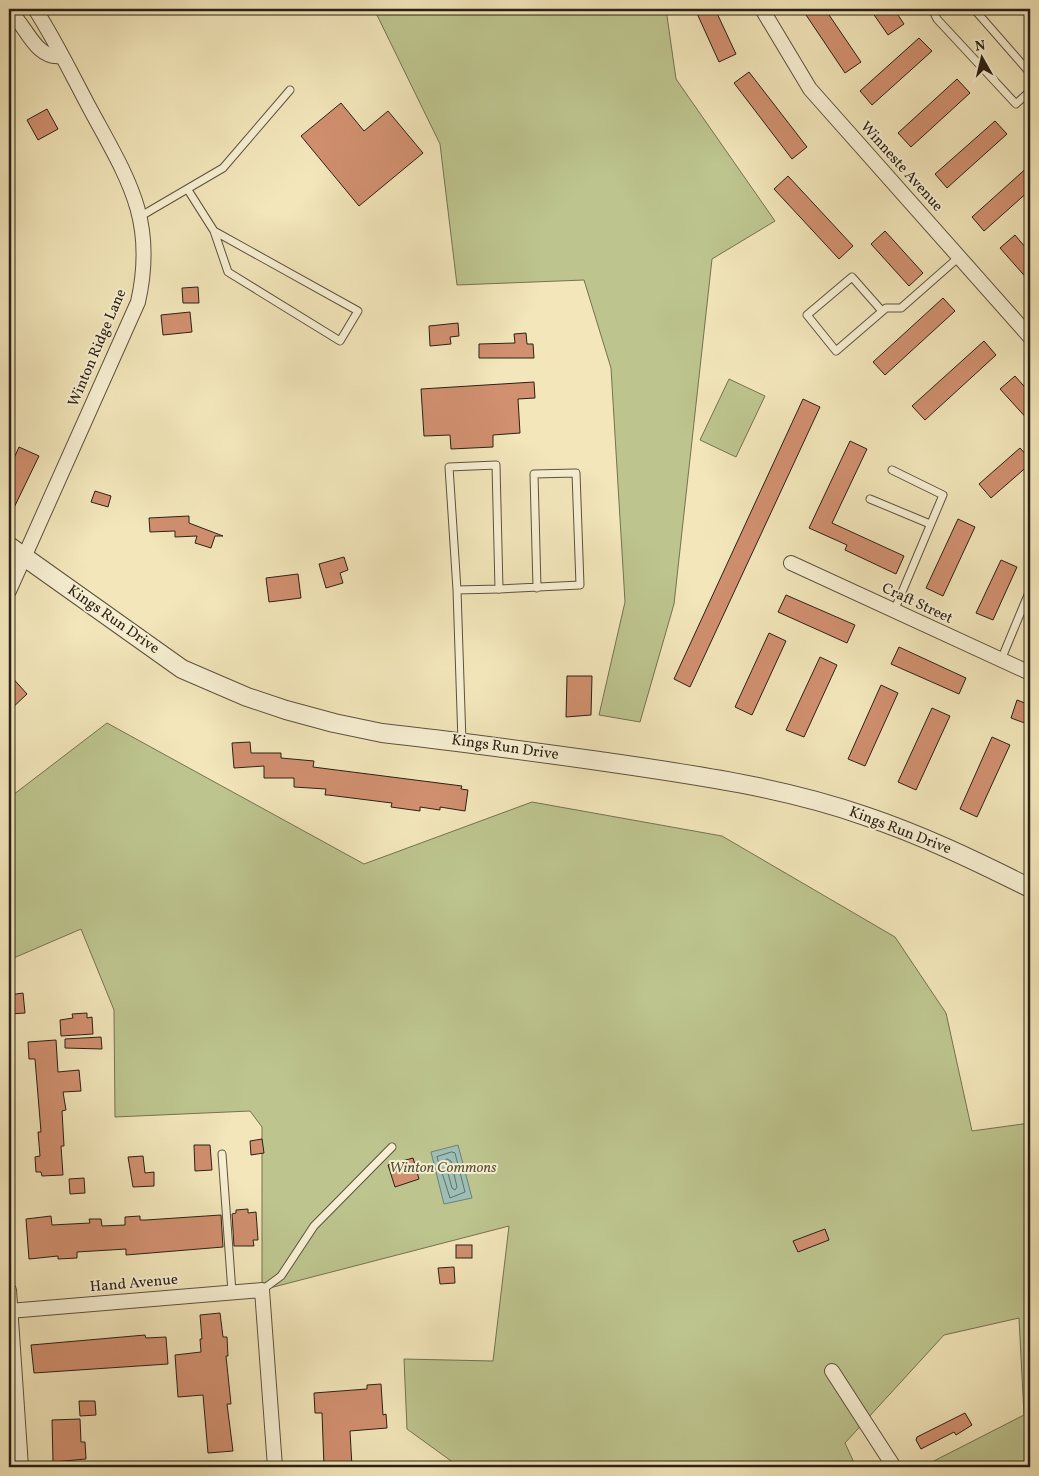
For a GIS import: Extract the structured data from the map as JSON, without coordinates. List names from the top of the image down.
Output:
{
  "streets": {
    "street": [
      "Winneste Avenue",
      "Winton Ridge Lane",
      "Craft Street",
      "Kings Run Drive",
      "Hand Avenue"
    ]
  },
  "crossings": [
    ["Winton Ridge Lane", "Kings Run Drive"]
  ],
  "parks": ["Winton Commons"],
  "north": "top"
}
